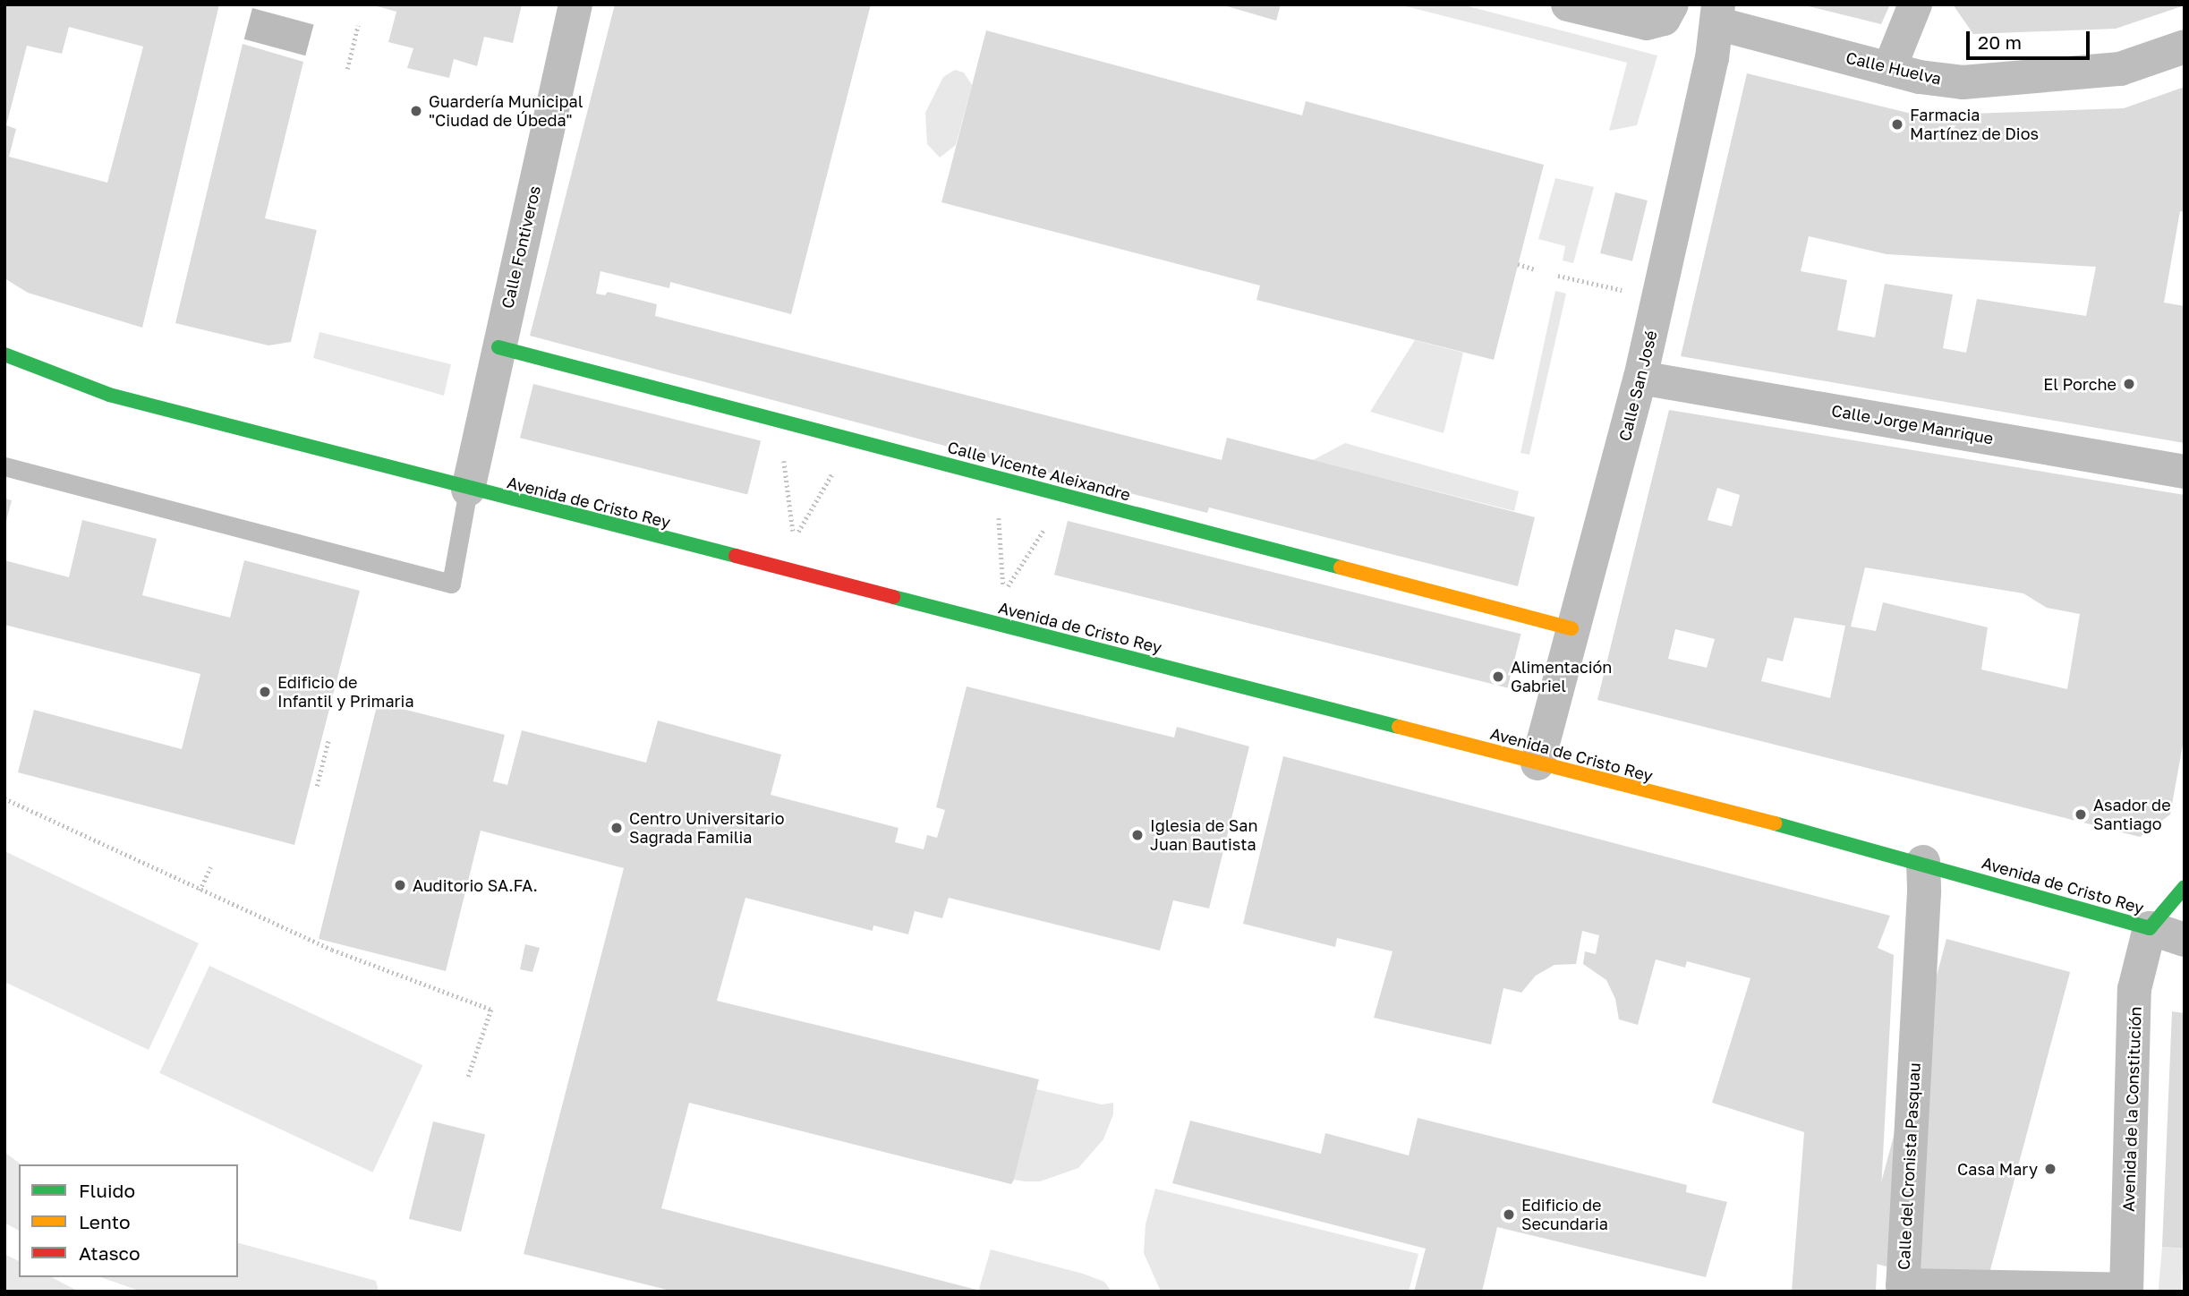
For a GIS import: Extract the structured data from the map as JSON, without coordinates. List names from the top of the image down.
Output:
{
  "streets": {
    "street": [
      "Calle Huelva",
      "Calle Fontiveros",
      "Calle San José",
      "Calle Jorge Manrique",
      "Calle Vicente Aleixandre",
      "Avenida de Cristo Rey",
      "Avenida de la Constitución",
      "Calle del Cronista Pasquau"
    ]
  },
  "crossings": [
    ["Calle Huelva", "Calle San José"],
    ["Calle Fontiveros", "Calle Vicente Aleixandre"],
    ["Calle Fontiveros", "Avenida de Cristo Rey"],
    ["Calle San José", "Calle Jorge Manrique"],
    ["Calle San José", "Calle Vicente Aleixandre"],
    ["Calle San José", "Avenida de Cristo Rey"],
    ["Avenida de Cristo Rey", "Avenida de la Constitución"],
    ["Avenida de Cristo Rey", "Calle del Cronista Pasquau"],
    ["Avenida de la Constitución", "Calle del Cronista Pasquau"]
  ],
  "places": [
    "Guardería Municipal \"Ciudad de Úbeda\"",
    "Farmacia Martínez de Dios",
    "El Porche",
    "Alimentación Gabriel",
    "Edificio de Infantil y Primaria",
    "Asador de Santiago",
    "Centro Universitario Sagrada Familia",
    "Iglesia de San Juan Bautista",
    "Auditorio SA.FA.",
    "Casa Mary",
    "Edificio de Secundaria"
  ],
  "legend": ["Fluido", "Lento", "Atasco"],
  "scale_bar": "20 m"
}
